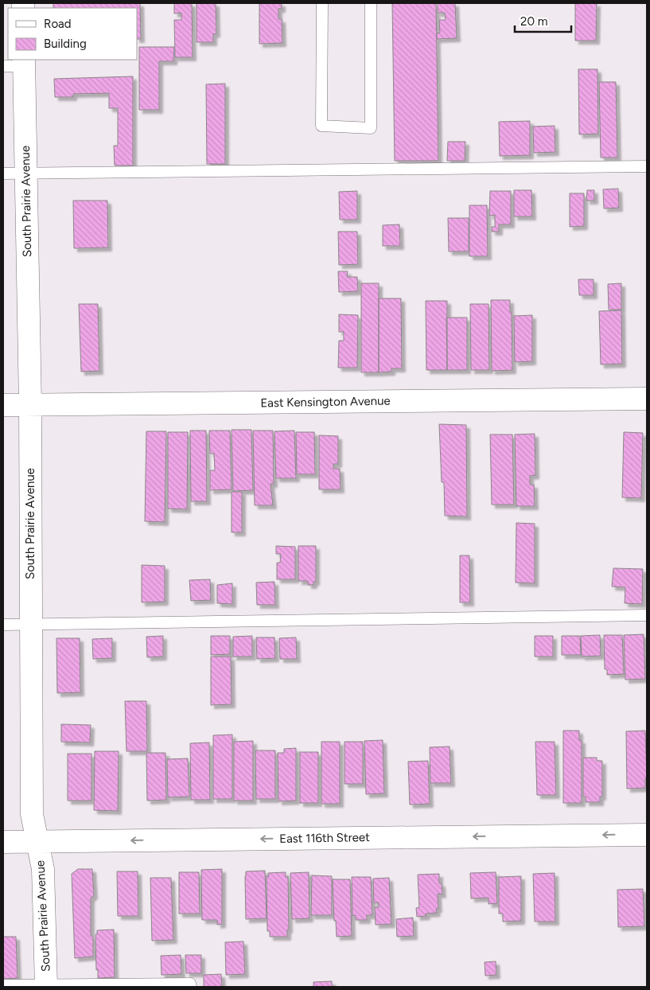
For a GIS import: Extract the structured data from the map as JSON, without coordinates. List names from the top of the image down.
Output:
{
  "streets": {
    "street": ["South Prairie Avenue", "East Kensington Avenue", "East 116th Street"]
  },
  "crossings": [
    ["South Prairie Avenue", "East Kensington Avenue"],
    ["South Prairie Avenue", "East 116th Street"]
  ],
  "one_way": ["East 116th Street"],
  "legend": ["Road", "Building"],
  "scale_bar": "20 m"
}
